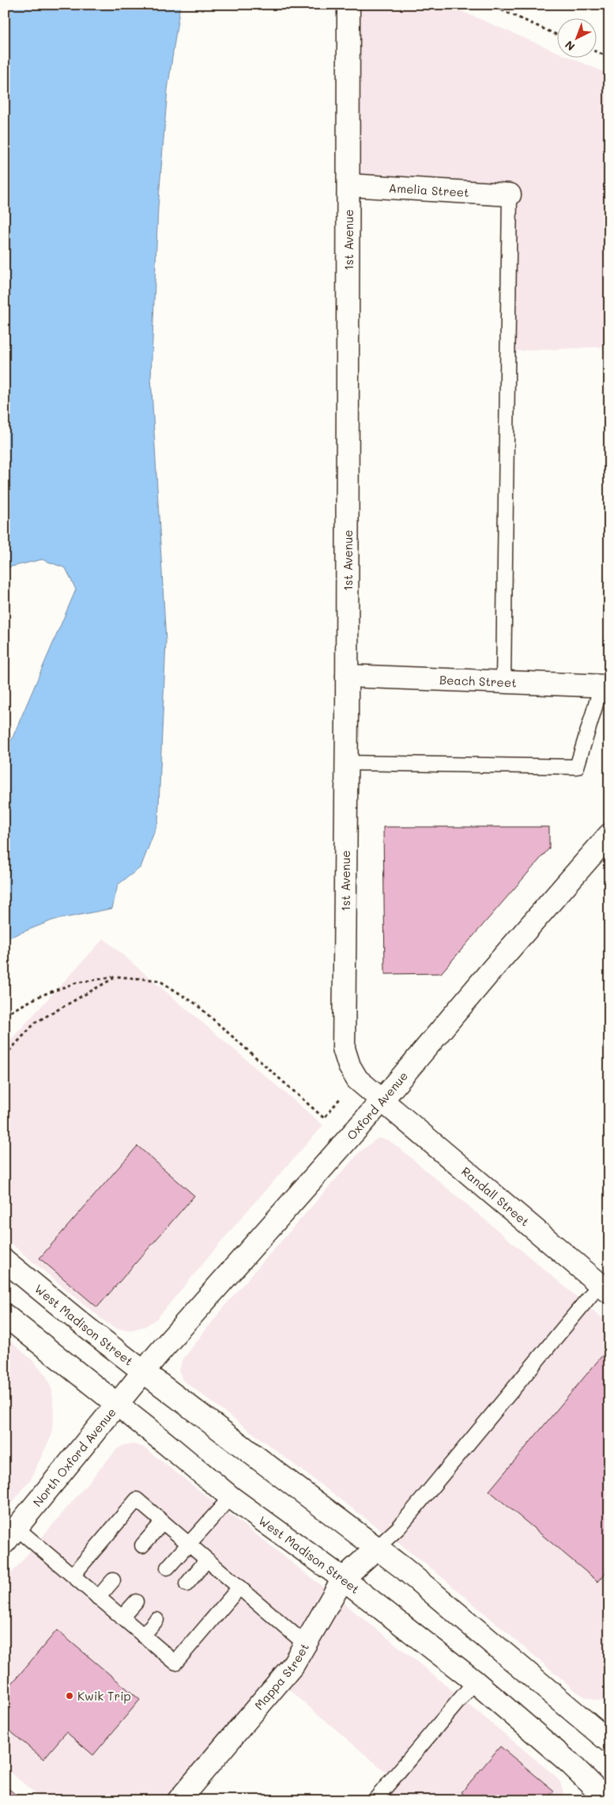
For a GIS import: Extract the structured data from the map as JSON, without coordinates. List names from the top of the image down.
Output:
{
  "streets": {
    "street": [
      "Amelia Street",
      "1st Avenue",
      "Beach Street",
      "Oxford Avenue",
      "Randall Street",
      "West Madison Street",
      "North Oxford Avenue",
      "Mappa Street"
    ]
  },
  "crossings": [
    ["Amelia Street", "1st Avenue"],
    ["1st Avenue", "Beach Street"],
    ["1st Avenue", "Oxford Avenue"],
    ["1st Avenue", "Randall Street"],
    ["Oxford Avenue", "Randall Street"],
    ["Oxford Avenue", "West Madison Street"],
    ["Oxford Avenue", "North Oxford Avenue"],
    ["West Madison Street", "North Oxford Avenue"],
    ["West Madison Street", "Mappa Street"]
  ],
  "places": ["Kwik Trip"],
  "north": "bottom left"
}
